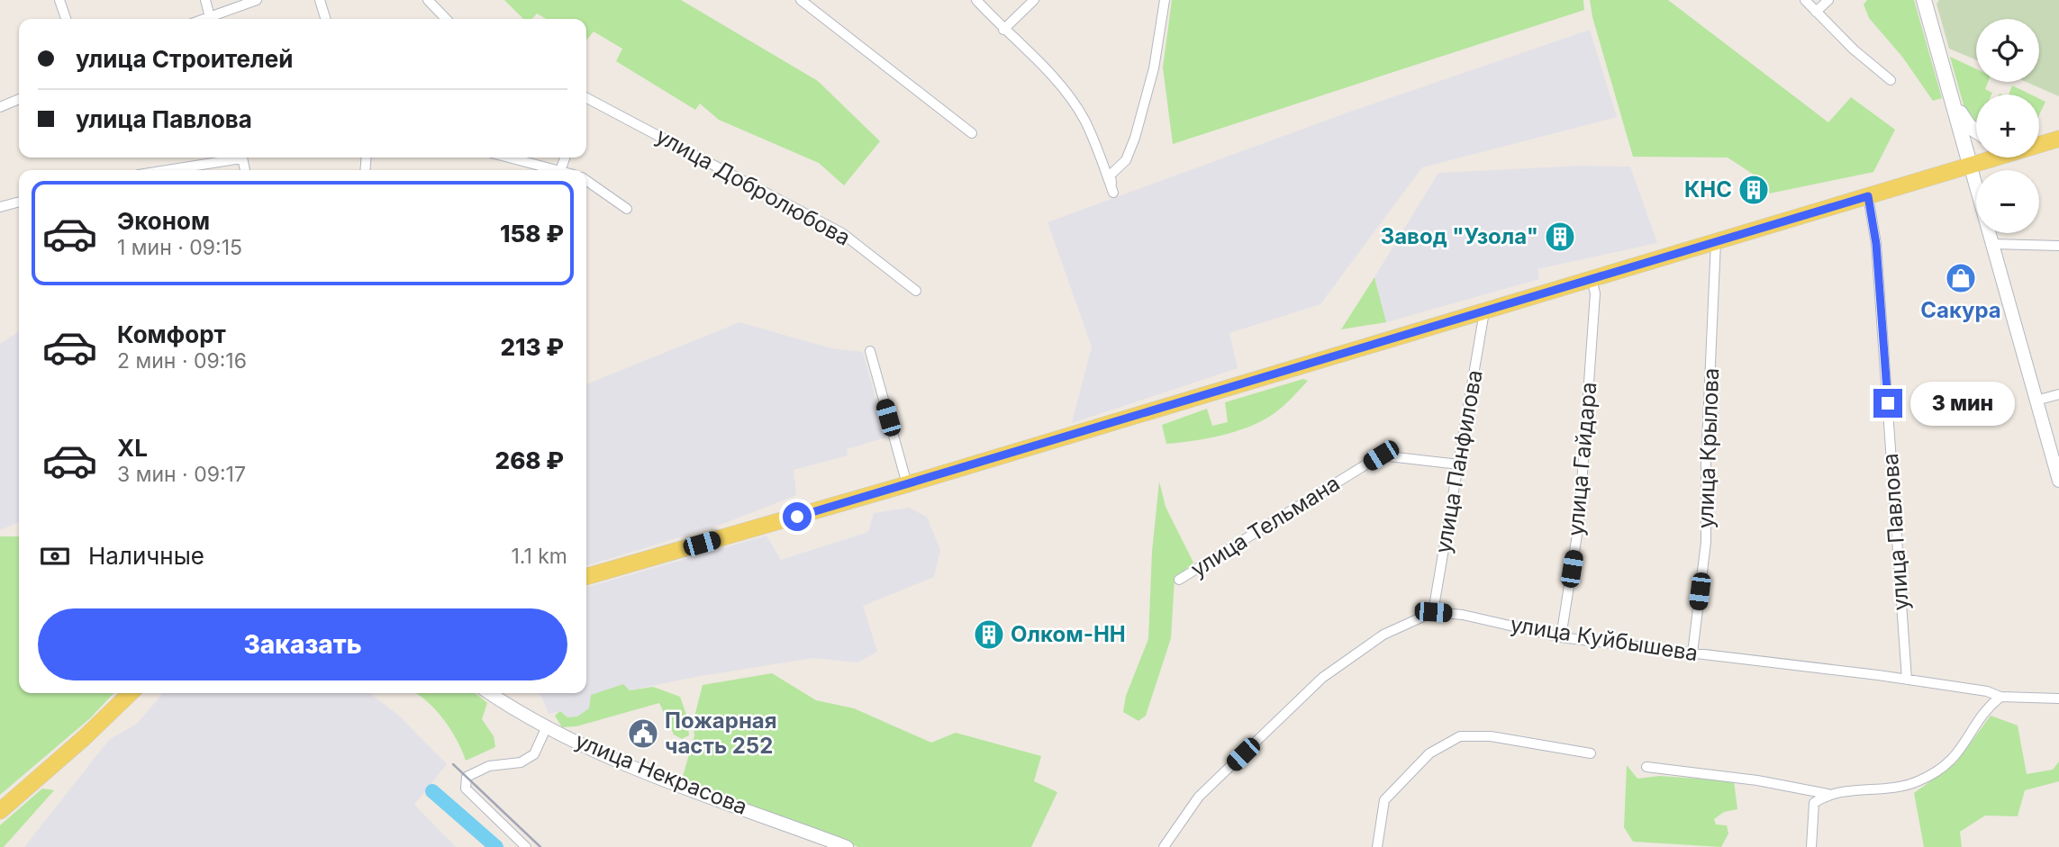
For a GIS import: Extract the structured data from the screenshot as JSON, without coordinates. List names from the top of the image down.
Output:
{
  "streets": {
    "street": [
      "улица Добролюбова",
      "улица Крылова",
      "улица Гайдара",
      "улица Панфилова",
      "улица Тельмана",
      "улица Павлова",
      "улица Куйбышева",
      "улица Некрасова"
    ]
  },
  "crossings": [
    ["улица Крылова", "улица Куйбышева"],
    ["улица Гайдара", "улица Куйбышева"],
    ["улица Панфилова", "улица Тельмана"],
    ["улица Панфилова", "улица Куйбышева"],
    ["улица Павлова", "улица Куйбышева"]
  ],
  "places": {
    "building": ["КНС", "Завод \"Узола\"", "Олком-НН"],
    "shop": ["Сакура"],
    "public building": ["Пожарная часть 252"]
  },
  "page": {
    "map_buttons": ["+", "−"],
    "banner": ["улица Строителей", "улица Павлова"],
    "list": [
      {
        "name": "Эконом",
        "note": "1 мин · 09:15",
        "value": "158 ₽"
      },
      {
        "name": "Комфорт",
        "note": "2 мин · 09:16",
        "value": "213 ₽"
      },
      {
        "name": "XL",
        "note": "3 мин · 09:17",
        "value": "268 ₽"
      }
    ],
    "bubble": "3 мин",
    "pay": ["Наличные", "1.1 km"],
    "buttons": "Заказать"
  }
}
